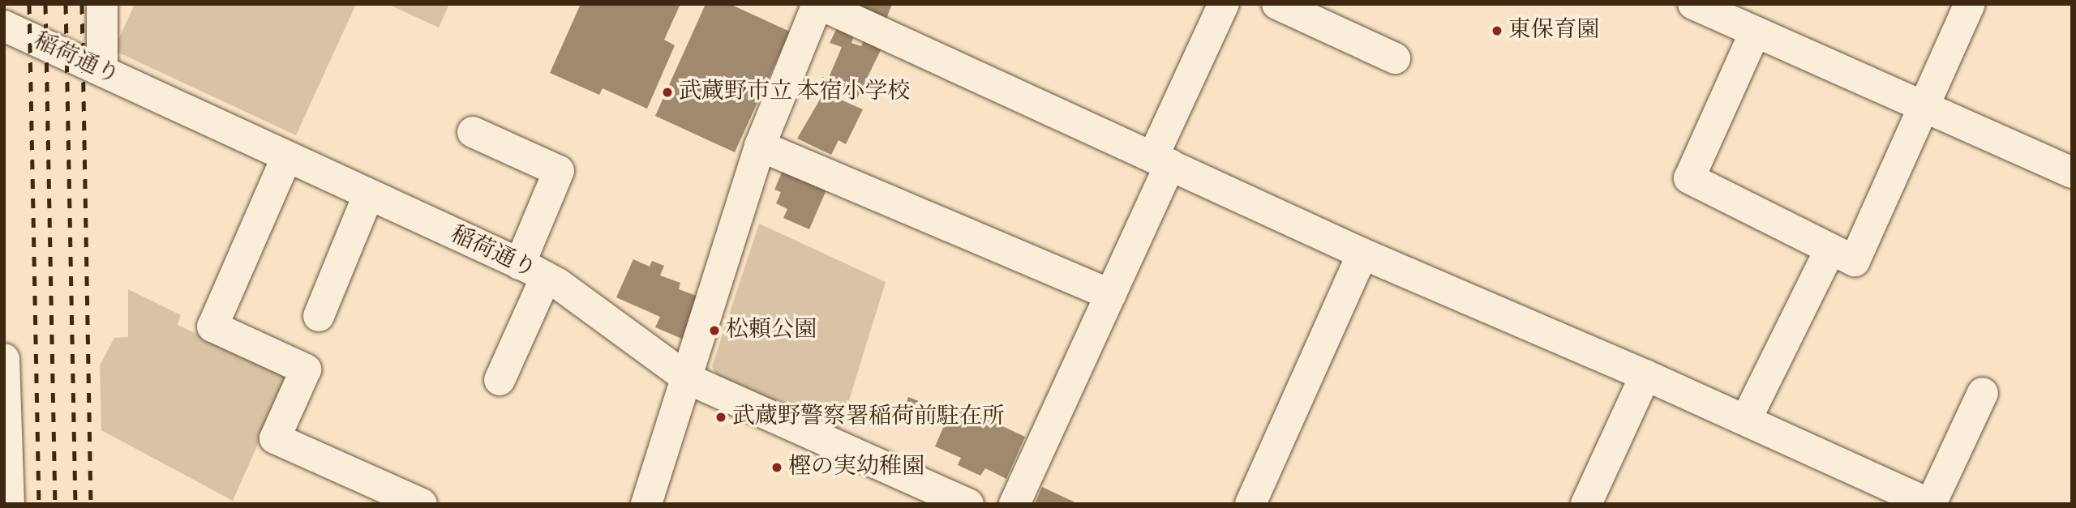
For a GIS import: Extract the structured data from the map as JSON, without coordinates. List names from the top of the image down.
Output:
{
  "streets": {
    "street": ["稲荷通り"]
  },
  "places": [
    "東保育園",
    "武蔵野市立 本宿小学校",
    "松頼公園",
    "武蔵野警察署稲荷前駐在所",
    "樫の実幼稚園"
  ]
}
